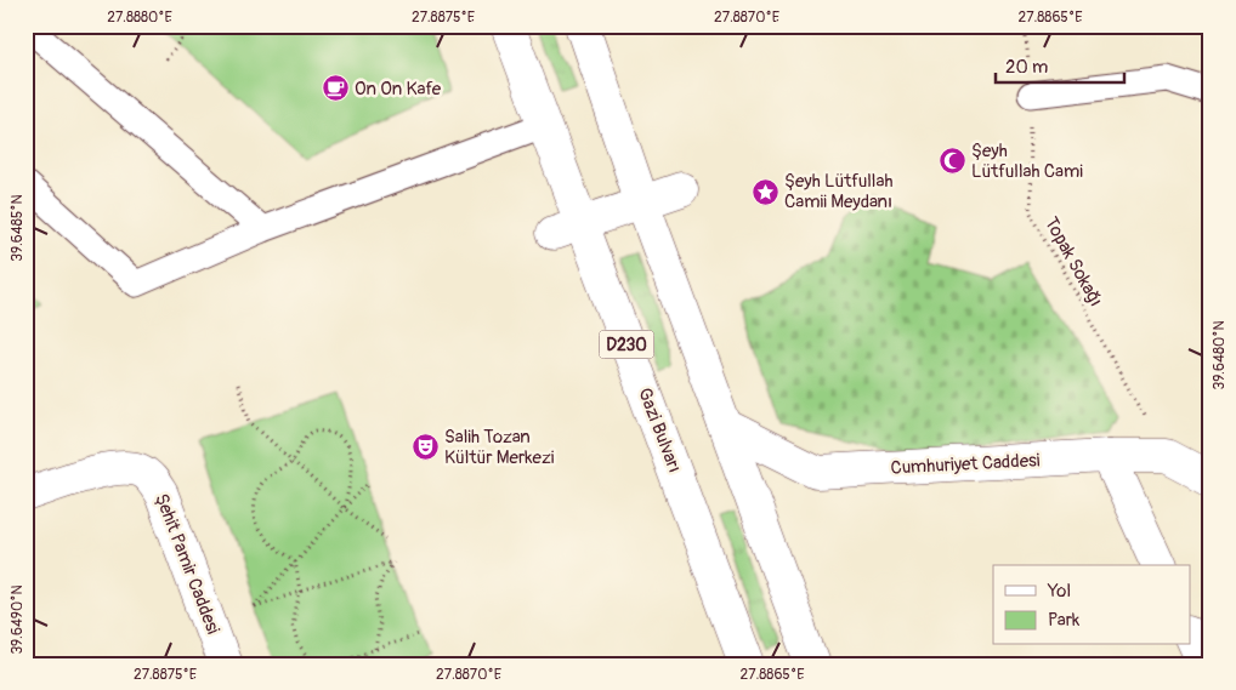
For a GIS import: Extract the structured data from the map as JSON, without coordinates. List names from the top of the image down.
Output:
{
  "streets": {
    "main road": [
      "D230",
      "Gazi Bulvarı",
      "Cumhuriyet Caddesi",
      "Şehit Pamir Caddesi"
    ],
    "path": ["Topak Sokağı"]
  },
  "crossings": [
    ["Topak Sokağı", "Cumhuriyet Caddesi"]
  ],
  "places": {
    "cafe": ["On On Kafe"],
    "mosque": ["Şeyh Lütfullah Cami"],
    "place": ["Şeyh Lütfullah Camii Meydanı"],
    "theatre": ["Salih Tozan Kültür Merkezi"]
  },
  "legend": ["Yol", "Park"],
  "scale_bar": "20 m",
  "coordinates": [
    "27.8880°E",
    "27.8875°E",
    "27.8870°E",
    "27.8865°E",
    "39.6485°N",
    "39.6480°N",
    "39.6490°N"
  ]
}
